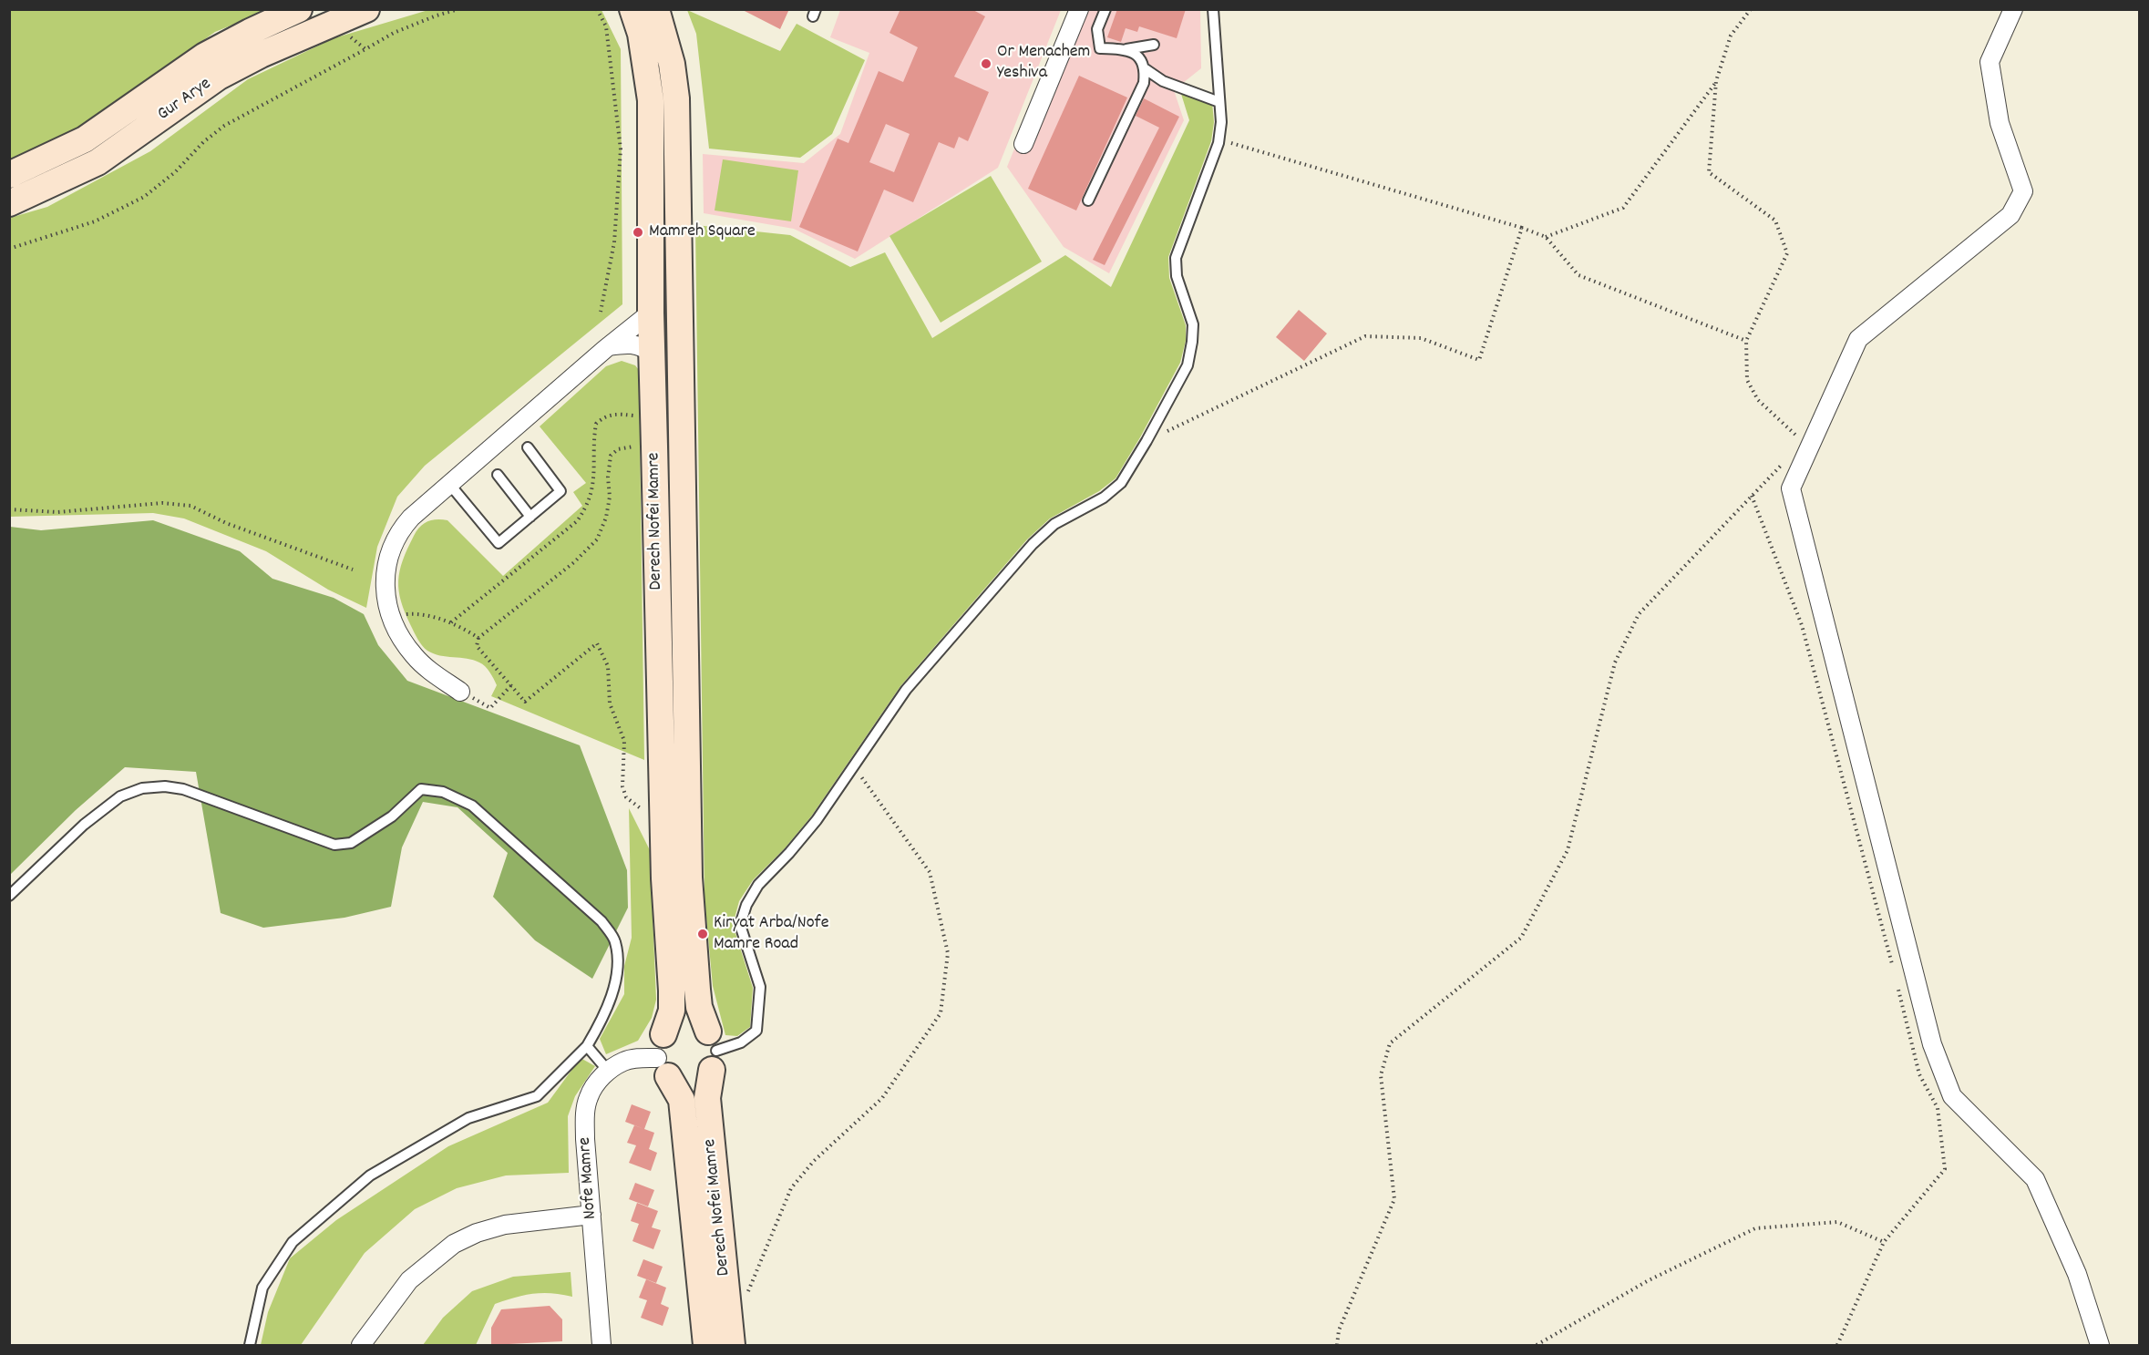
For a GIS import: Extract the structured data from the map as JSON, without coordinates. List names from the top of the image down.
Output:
{
  "streets": {
    "main road": ["Gur Arye", "Derech Nofei Mamre"],
    "street": ["Nofe Mamre"]
  },
  "crossings": [
    ["Derech Nofei Mamre", "Nofe Mamre"]
  ],
  "places": ["Or Menachem Yeshiva", "Mamreh Square", "Kiryat Arba/Nofe Mamre Road"]
}
